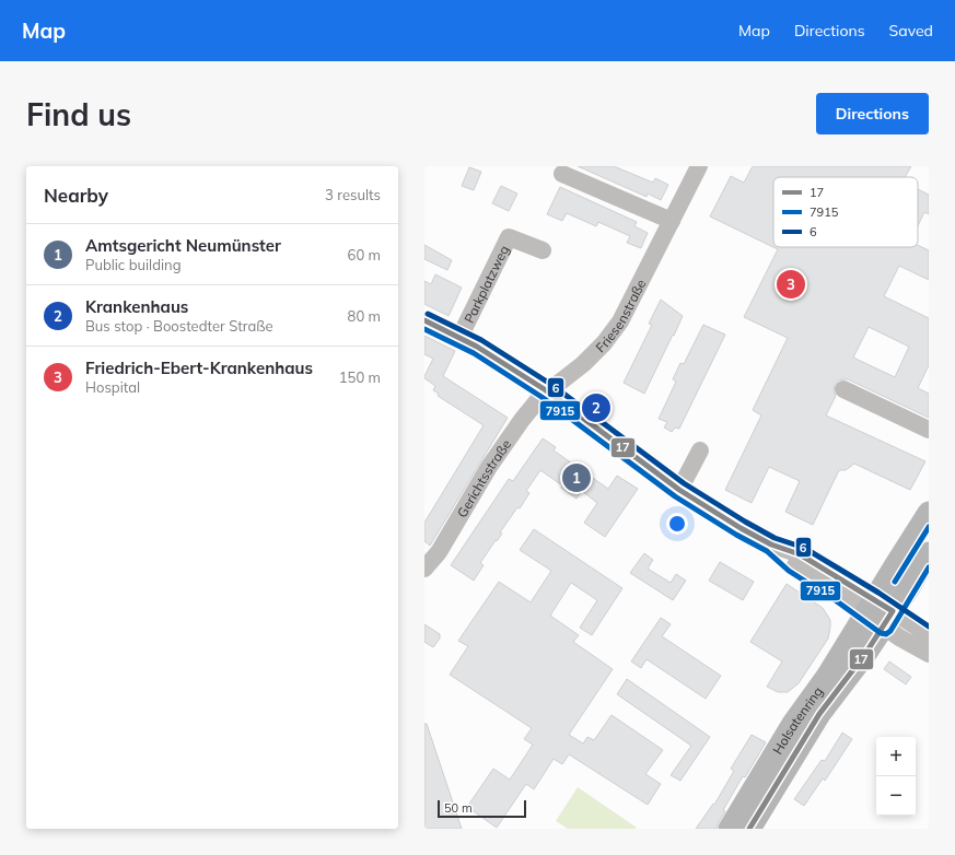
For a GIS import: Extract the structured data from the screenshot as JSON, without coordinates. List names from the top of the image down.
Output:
{
  "streets": {
    "main road": ["Holsatenring"],
    "street": ["Parkplatzweg", "Friesenstraße", "Gerichtsstraße"]
  },
  "crossings": [
    ["Friesenstraße", "Gerichtsstraße"]
  ],
  "lines": ["transit line 6", "transit line 17", "transit line 7915"],
  "legend": ["17", "7915", "6"],
  "scale_bar": "50 m",
  "page": {
    "header": "Map",
    "nav": ["Map", "Directions", "Saved"],
    "buttons": "Directions",
    "title": "Find us",
    "heading": ["Nearby", "3 results"],
    "list": [
      {
        "mark": "1",
        "name": "Amtsgericht Neumünster",
        "note": "Public building",
        "value": "60 m"
      },
      {
        "mark": "2",
        "name": "Krankenhaus",
        "note": "Bus stop · Boostedter Straße",
        "value": "80 m"
      },
      {
        "mark": "3",
        "name": "Friedrich-Ebert-Krankenhaus",
        "note": "Hospital",
        "value": "150 m"
      }
    ],
    "pins": ["3", "2", "1"],
    "map_buttons": ["+", "−"],
    "scale": "50 m"
  }
}
